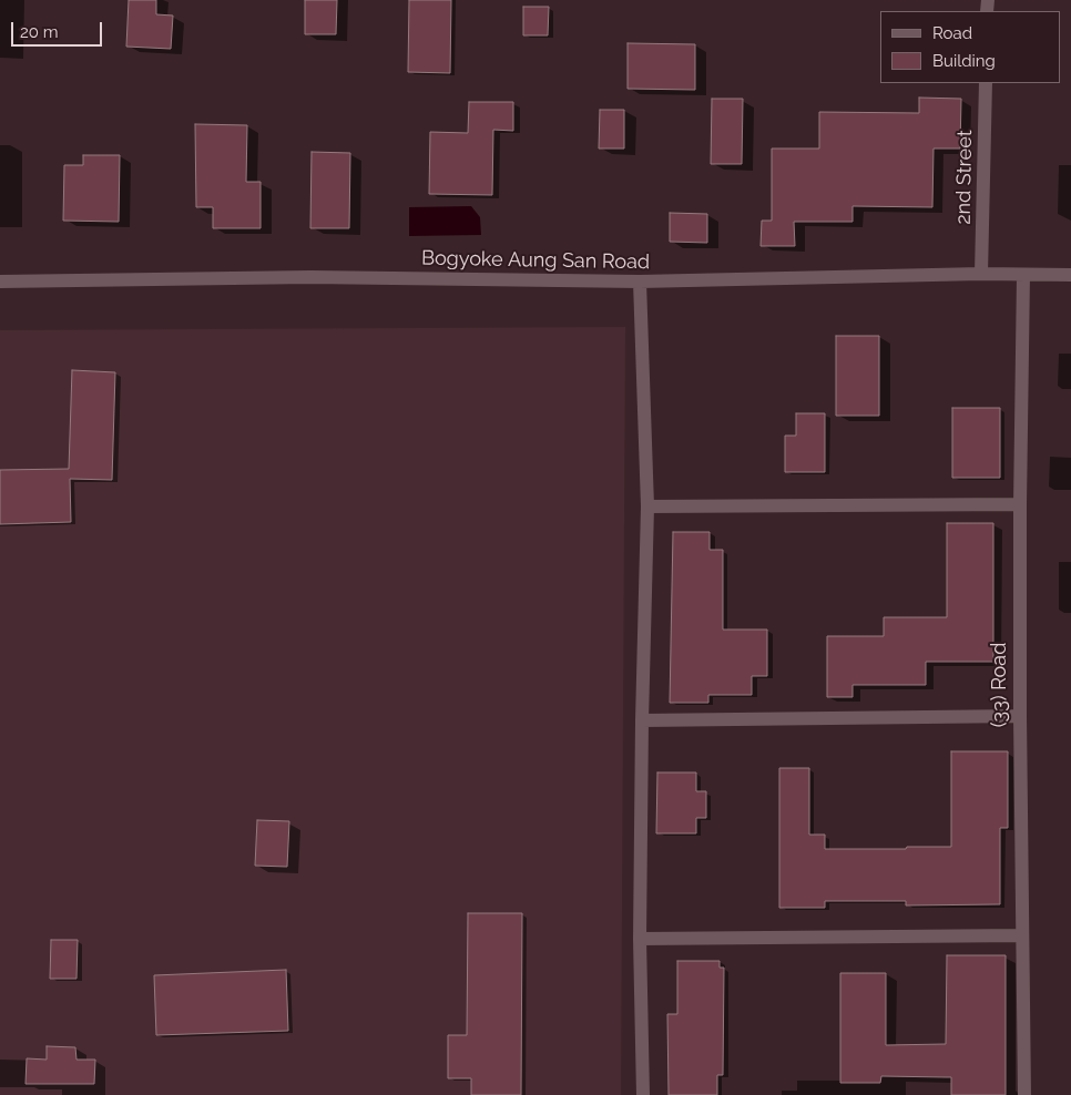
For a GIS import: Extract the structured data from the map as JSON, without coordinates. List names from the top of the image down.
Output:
{
  "streets": {
    "street": ["2nd Street", "Bogyoke Aung San Road", "(33) Road"]
  },
  "crossings": [
    ["2nd Street", "Bogyoke Aung San Road"],
    ["Bogyoke Aung San Road", "(33) Road"]
  ],
  "legend": ["Road", "Building"],
  "scale_bar": "20 m"
}
